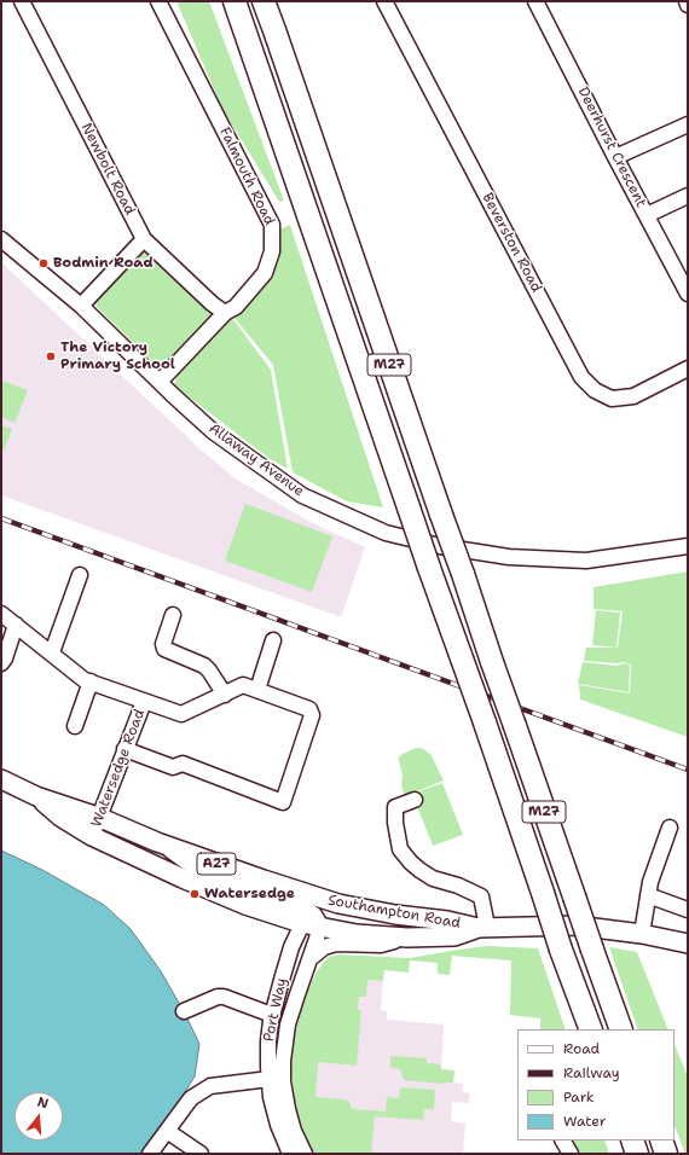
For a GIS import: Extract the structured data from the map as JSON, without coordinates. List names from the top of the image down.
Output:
{
  "streets": {
    "highway": ["M27"],
    "main road": ["A27", "Southampton Road"],
    "street": [
      "Deerhurst Crescent",
      "Newbolt Road",
      "Falmouth Road",
      "Beverston Road",
      "Allaway Avenue",
      "Watersedge Road",
      "Port Way"
    ]
  },
  "crossings": [
    ["Newbolt Road", "Falmouth Road"],
    ["Falmouth Road", "Allaway Avenue"],
    ["Watersedge Road", "Southampton Road"],
    ["Southampton Road", "Port Way"]
  ],
  "places": ["Bodmin Road", "The Victory Primary School", "Watersedge"],
  "legend": [
    "Road",
    "Railway",
    "Park",
    "Water"
  ],
  "north": "top"
}
